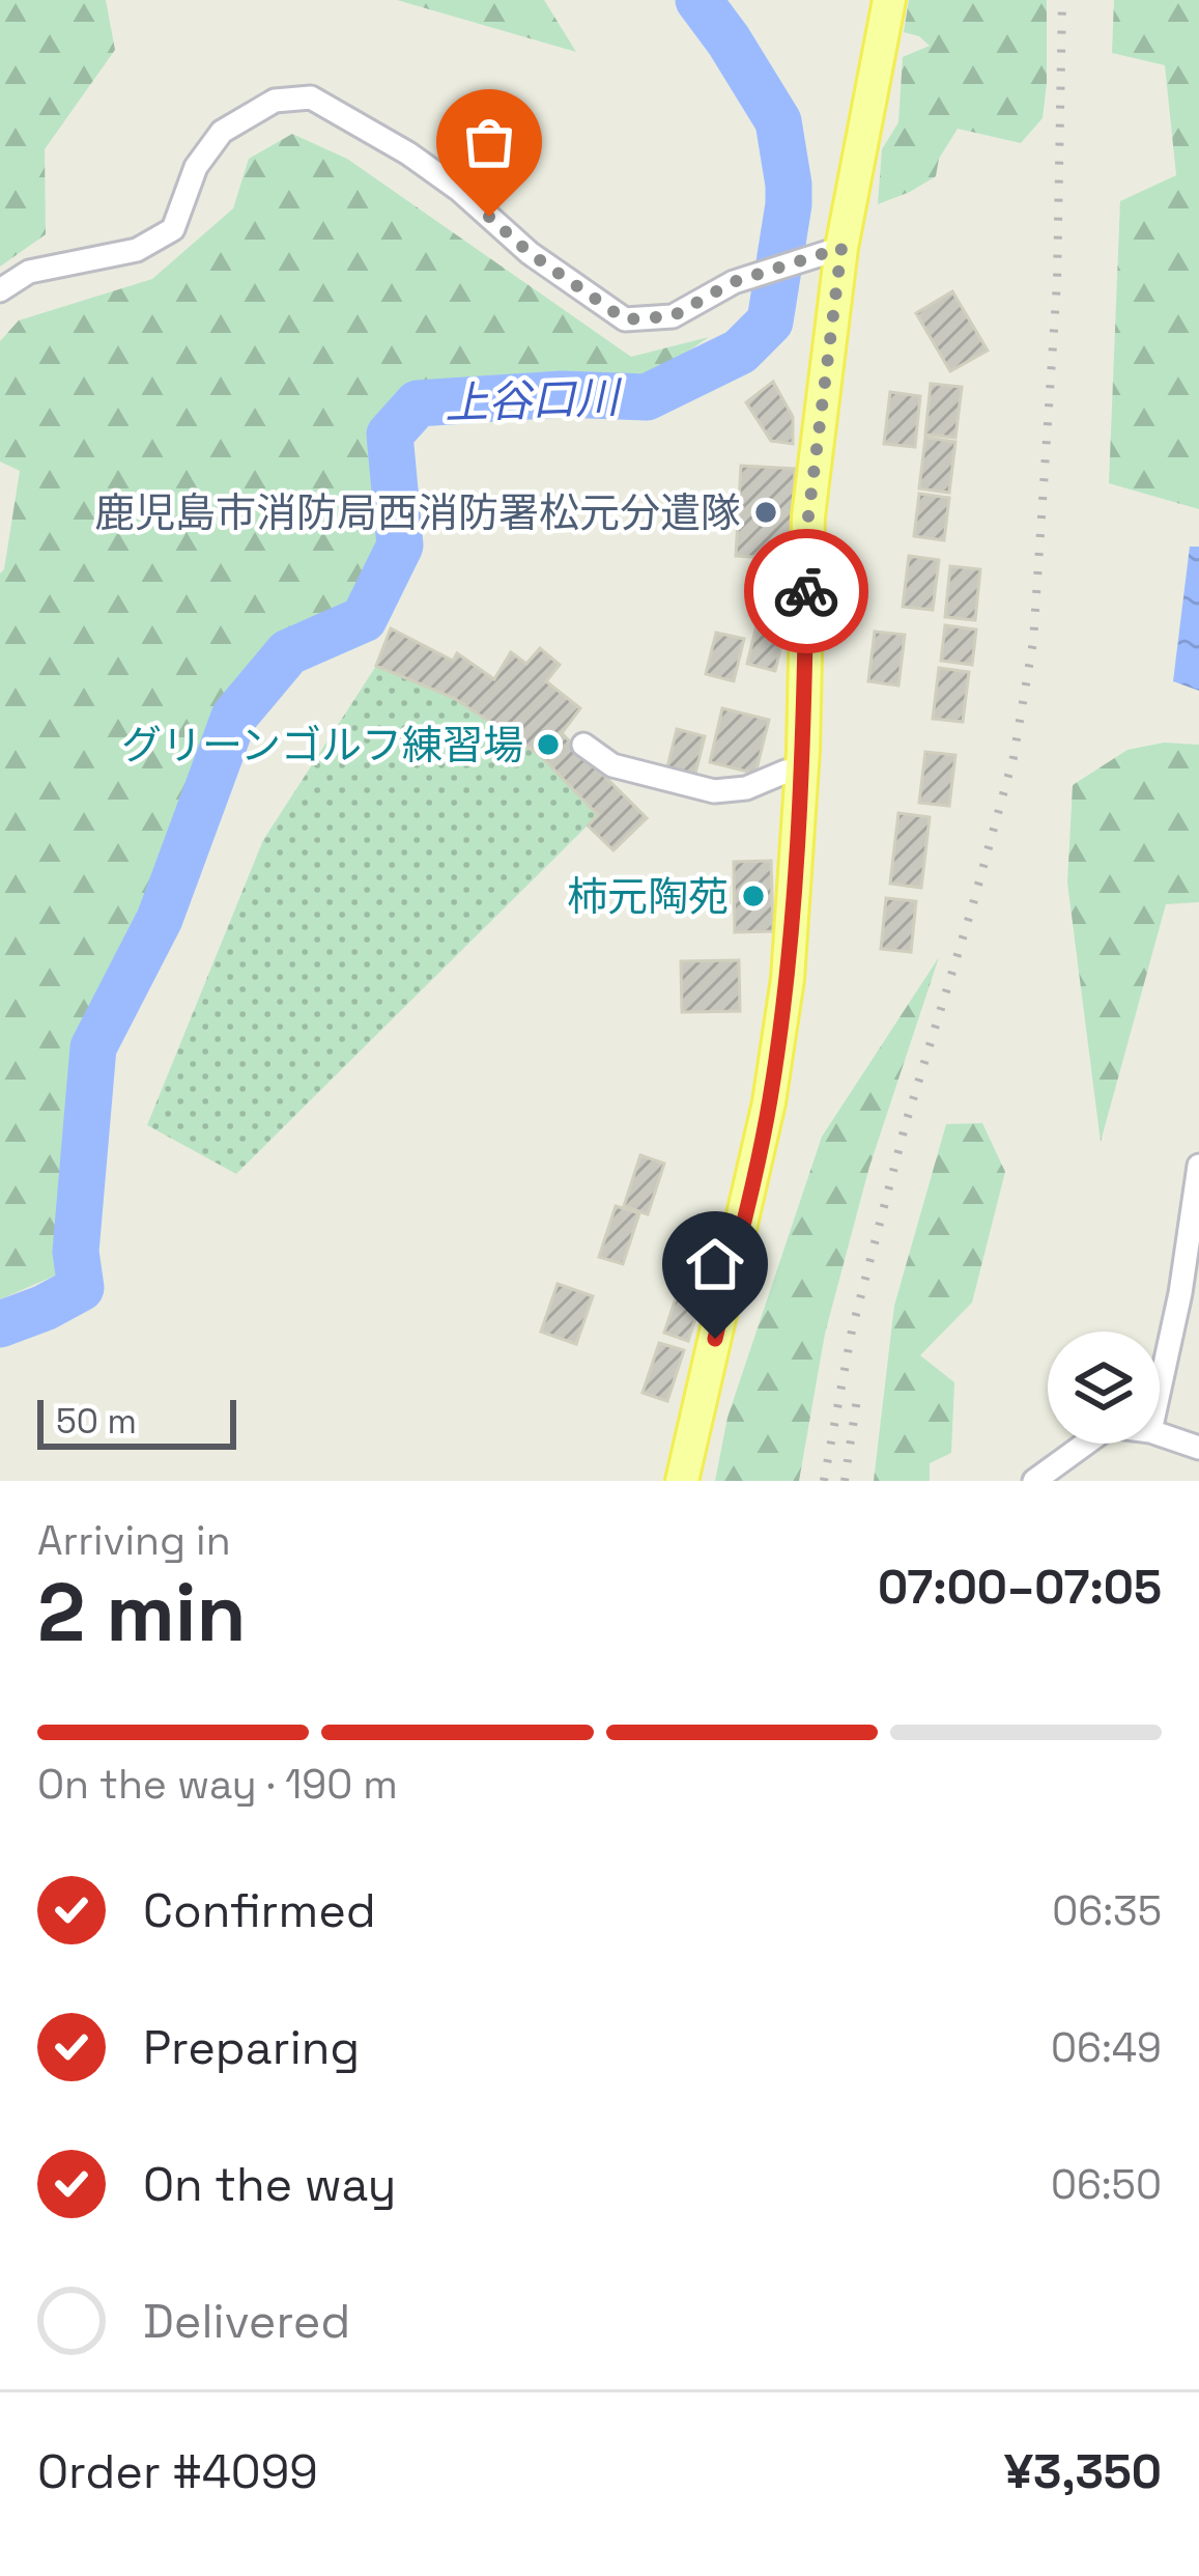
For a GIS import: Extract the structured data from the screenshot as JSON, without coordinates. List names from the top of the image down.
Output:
{
  "water": ["上谷口川"],
  "places": ["鹿児島市消防局西消防署松元分遣隊", "グリーンゴルフ練習場", "柿元陶苑"],
  "scale_bar": "50 m",
  "page": {
    "scale": "50 m",
    "heading": ["2 min", "Arriving in", "07:00–07:05"],
    "panel": ["Order #4099", "¥3,350"],
    "bar": "On the way · 190 m",
    "list": [
      ["Confirmed", "06:35"],
      ["Preparing", "06:49"],
      ["On the way", "06:50"],
      "Delivered"
    ]
  }
}
